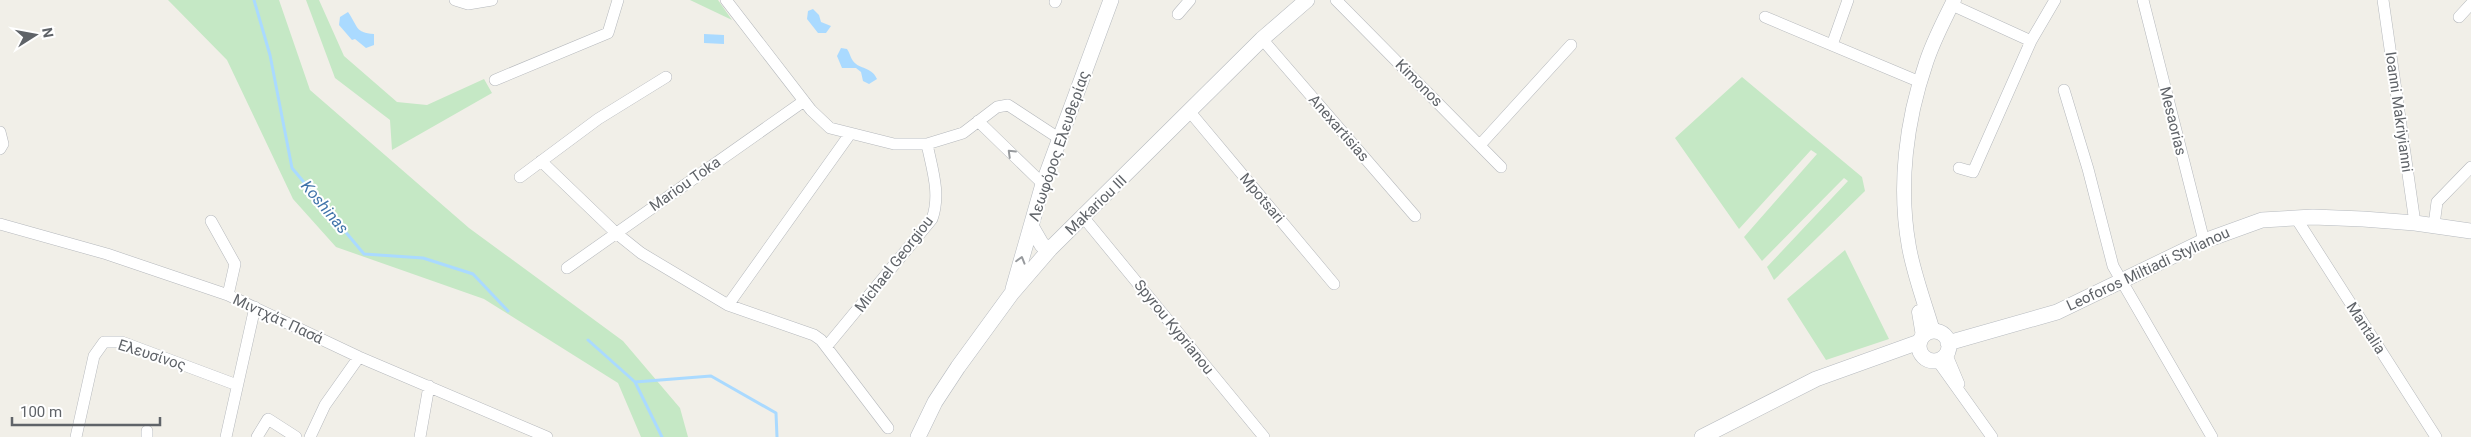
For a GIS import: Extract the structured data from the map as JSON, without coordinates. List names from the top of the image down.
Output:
{
  "streets": {
    "main road": ["Λεωφόρος Ελευθερίας", "Makariou III", "Leoforos Miltiadi Stylianou"],
    "street": [
      "Kimonos",
      "Ioanni Makriyianni",
      "Mesaorias",
      "Anexartisias",
      "Mariou Toka",
      "Mpotsari",
      "Michael Georgiou",
      "Μιντχάτ Πασά",
      "Spyrou Kyprianou",
      "Mantalia",
      "Ελευσίνος"
    ]
  },
  "crossings": [
    ["Ioanni Makriyianni", "Leoforos Miltiadi Stylianou"],
    ["Mesaorias", "Leoforos Miltiadi Stylianou"],
    ["Anexartisias", "Makariou III"],
    ["Λεωφόρος Ελευθερίας", "Makariou III"],
    ["Mpotsari", "Makariou III"],
    ["Makariou III", "Spyrou Kyprianou"],
    ["Leoforos Miltiadi Stylianou", "Mantalia"]
  ],
  "water": ["Koshinas"],
  "scale_bar": "100 m",
  "north": "right"
}
